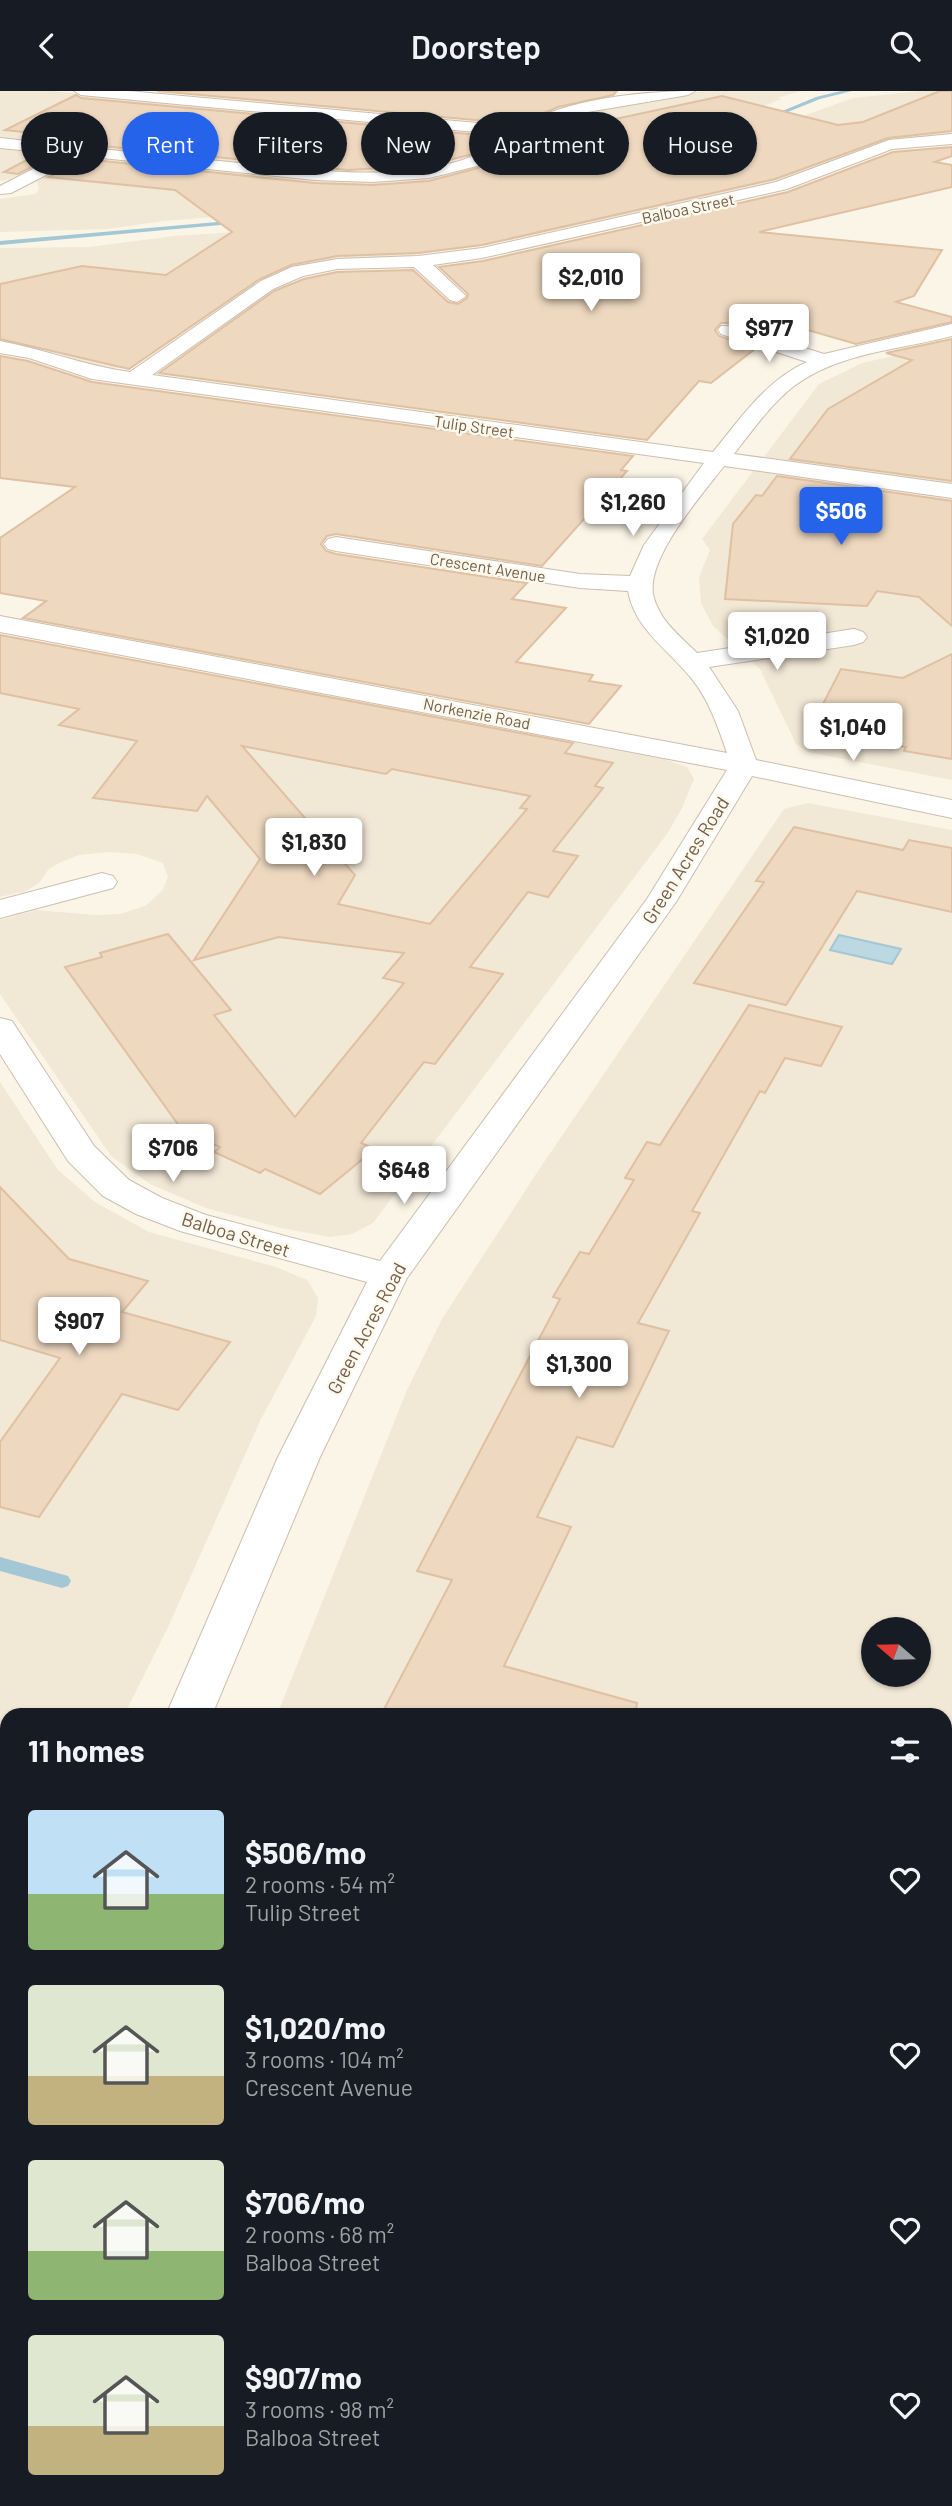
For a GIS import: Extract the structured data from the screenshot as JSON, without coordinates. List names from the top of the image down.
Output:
{
  "streets": {
    "street": [
      "Balboa Street",
      "Tulip Street",
      "Crescent Avenue",
      "Norkenzie Road",
      "Green Acres Road"
    ]
  },
  "crossings": [
    ["Balboa Street", "Tulip Street"],
    ["Balboa Street", "Green Acres Road"],
    ["Norkenzie Road", "Green Acres Road"]
  ],
  "north": "left",
  "page": {
    "header": "Doorstep",
    "chip": [
      "Buy",
      "Rent",
      "Filters",
      "New",
      "Apartment",
      "House"
    ],
    "price": [
      "$2,010",
      "$977",
      "$1,260",
      "$506",
      "$1,020",
      "$1,040",
      "$1,830",
      "$706",
      "$648",
      "$907",
      "$1,300"
    ],
    "heading": "11 homes",
    "list": [
      {
        "name": "$506/mo",
        "note": "2 rooms · 54 m² · Tulip Street"
      },
      {
        "name": "$1,020/mo",
        "note": "3 rooms · 104 m² · Crescent Avenue"
      },
      {
        "name": "$706/mo",
        "note": "2 rooms · 68 m² · Balboa Street"
      },
      {
        "name": "$907/mo",
        "note": "3 rooms · 98 m² · Balboa Street"
      }
    ]
  }
}
